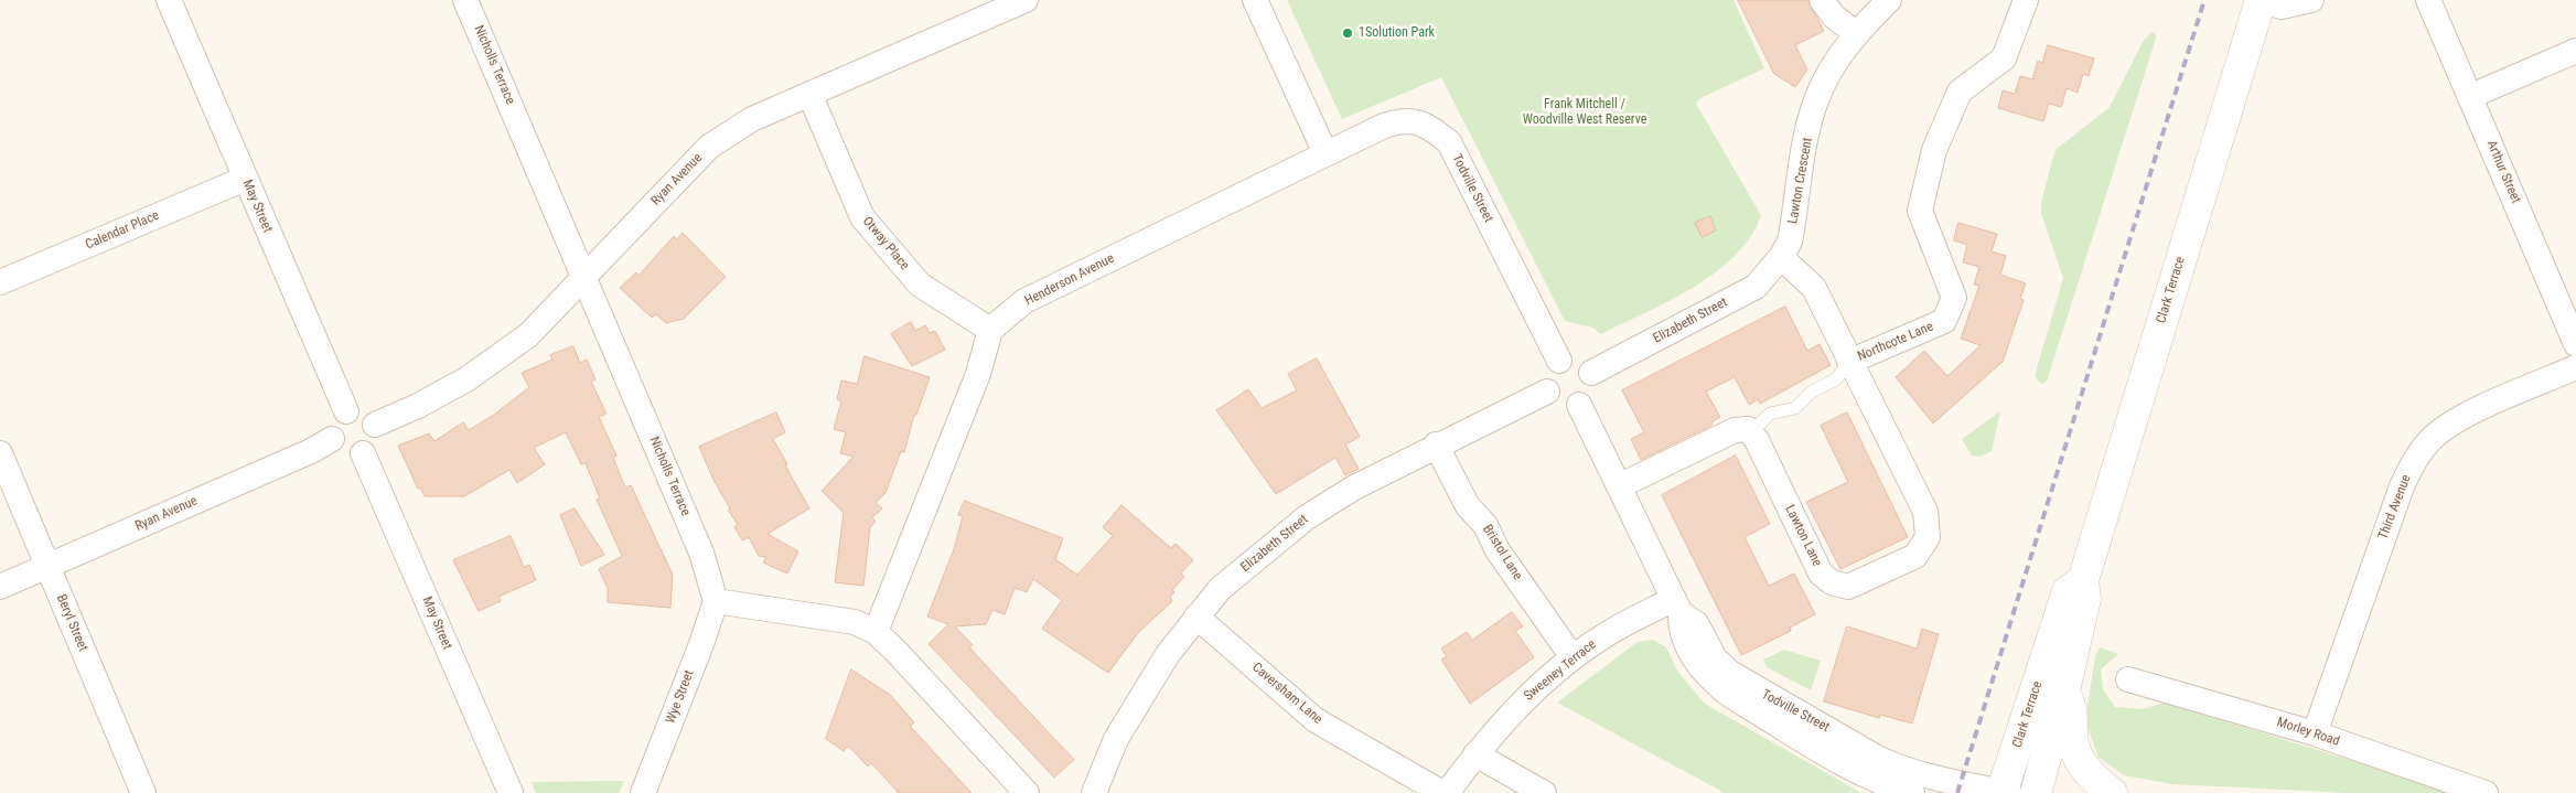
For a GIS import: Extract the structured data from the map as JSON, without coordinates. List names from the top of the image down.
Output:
{
  "streets": {
    "main road": ["Clark Terrace"],
    "street": [
      "Nicholls Terrace",
      "Arthur Street",
      "Ryan Avenue",
      "Lawton Crescent",
      "Todville Street",
      "May Street",
      "Calendar Place",
      "Otway Place",
      "Henderson Avenue",
      "Elizabeth Street",
      "Northcote Lane",
      "Third Avenue",
      "Lawton Lane",
      "Bristol Lane",
      "Beryl Street",
      "Sweeney Terrace",
      "Caversham Lane",
      "Wye Street",
      "Morley Road"
    ]
  },
  "crossings": [
    ["Nicholls Terrace", "Ryan Avenue"],
    ["Nicholls Terrace", "Wye Street"],
    ["Ryan Avenue", "May Street"],
    ["Ryan Avenue", "Otway Place"],
    ["Ryan Avenue", "Beryl Street"],
    ["Lawton Crescent", "Elizabeth Street"],
    ["Todville Street", "Henderson Avenue"],
    ["Todville Street", "Clark Terrace"],
    ["Todville Street", "Elizabeth Street"],
    ["Todville Street", "Sweeney Terrace"],
    ["May Street", "Calendar Place"],
    ["Otway Place", "Henderson Avenue"],
    ["Elizabeth Street", "Bristol Lane"],
    ["Elizabeth Street", "Caversham Lane"],
    ["Northcote Lane", "Lawton Lane"],
    ["Third Avenue", "Morley Road"],
    ["Bristol Lane", "Sweeney Terrace"],
    ["Sweeney Terrace", "Caversham Lane"]
  ],
  "parks": ["Frank Mitchell / Woodville West Reserve"],
  "places": ["1Solution Park"]
}
